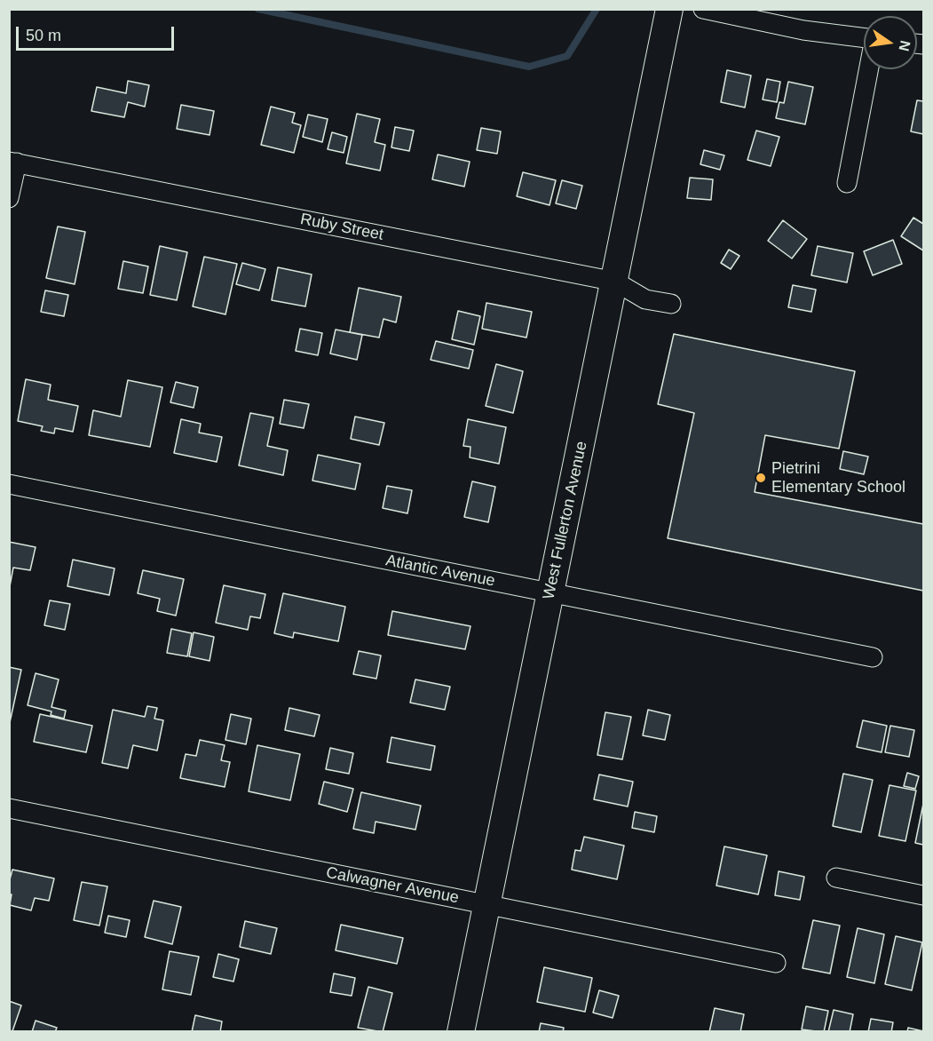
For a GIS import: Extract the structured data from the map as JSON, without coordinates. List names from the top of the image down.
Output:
{
  "streets": {
    "street": [
      "Ruby Street",
      "West Fullerton Avenue",
      "Atlantic Avenue",
      "Calwagner Avenue"
    ]
  },
  "crossings": [
    ["Ruby Street", "West Fullerton Avenue"],
    ["West Fullerton Avenue", "Atlantic Avenue"],
    ["West Fullerton Avenue", "Calwagner Avenue"]
  ],
  "places": ["Pietrini Elementary School"],
  "scale_bar": "50 m",
  "north": "right"
}
